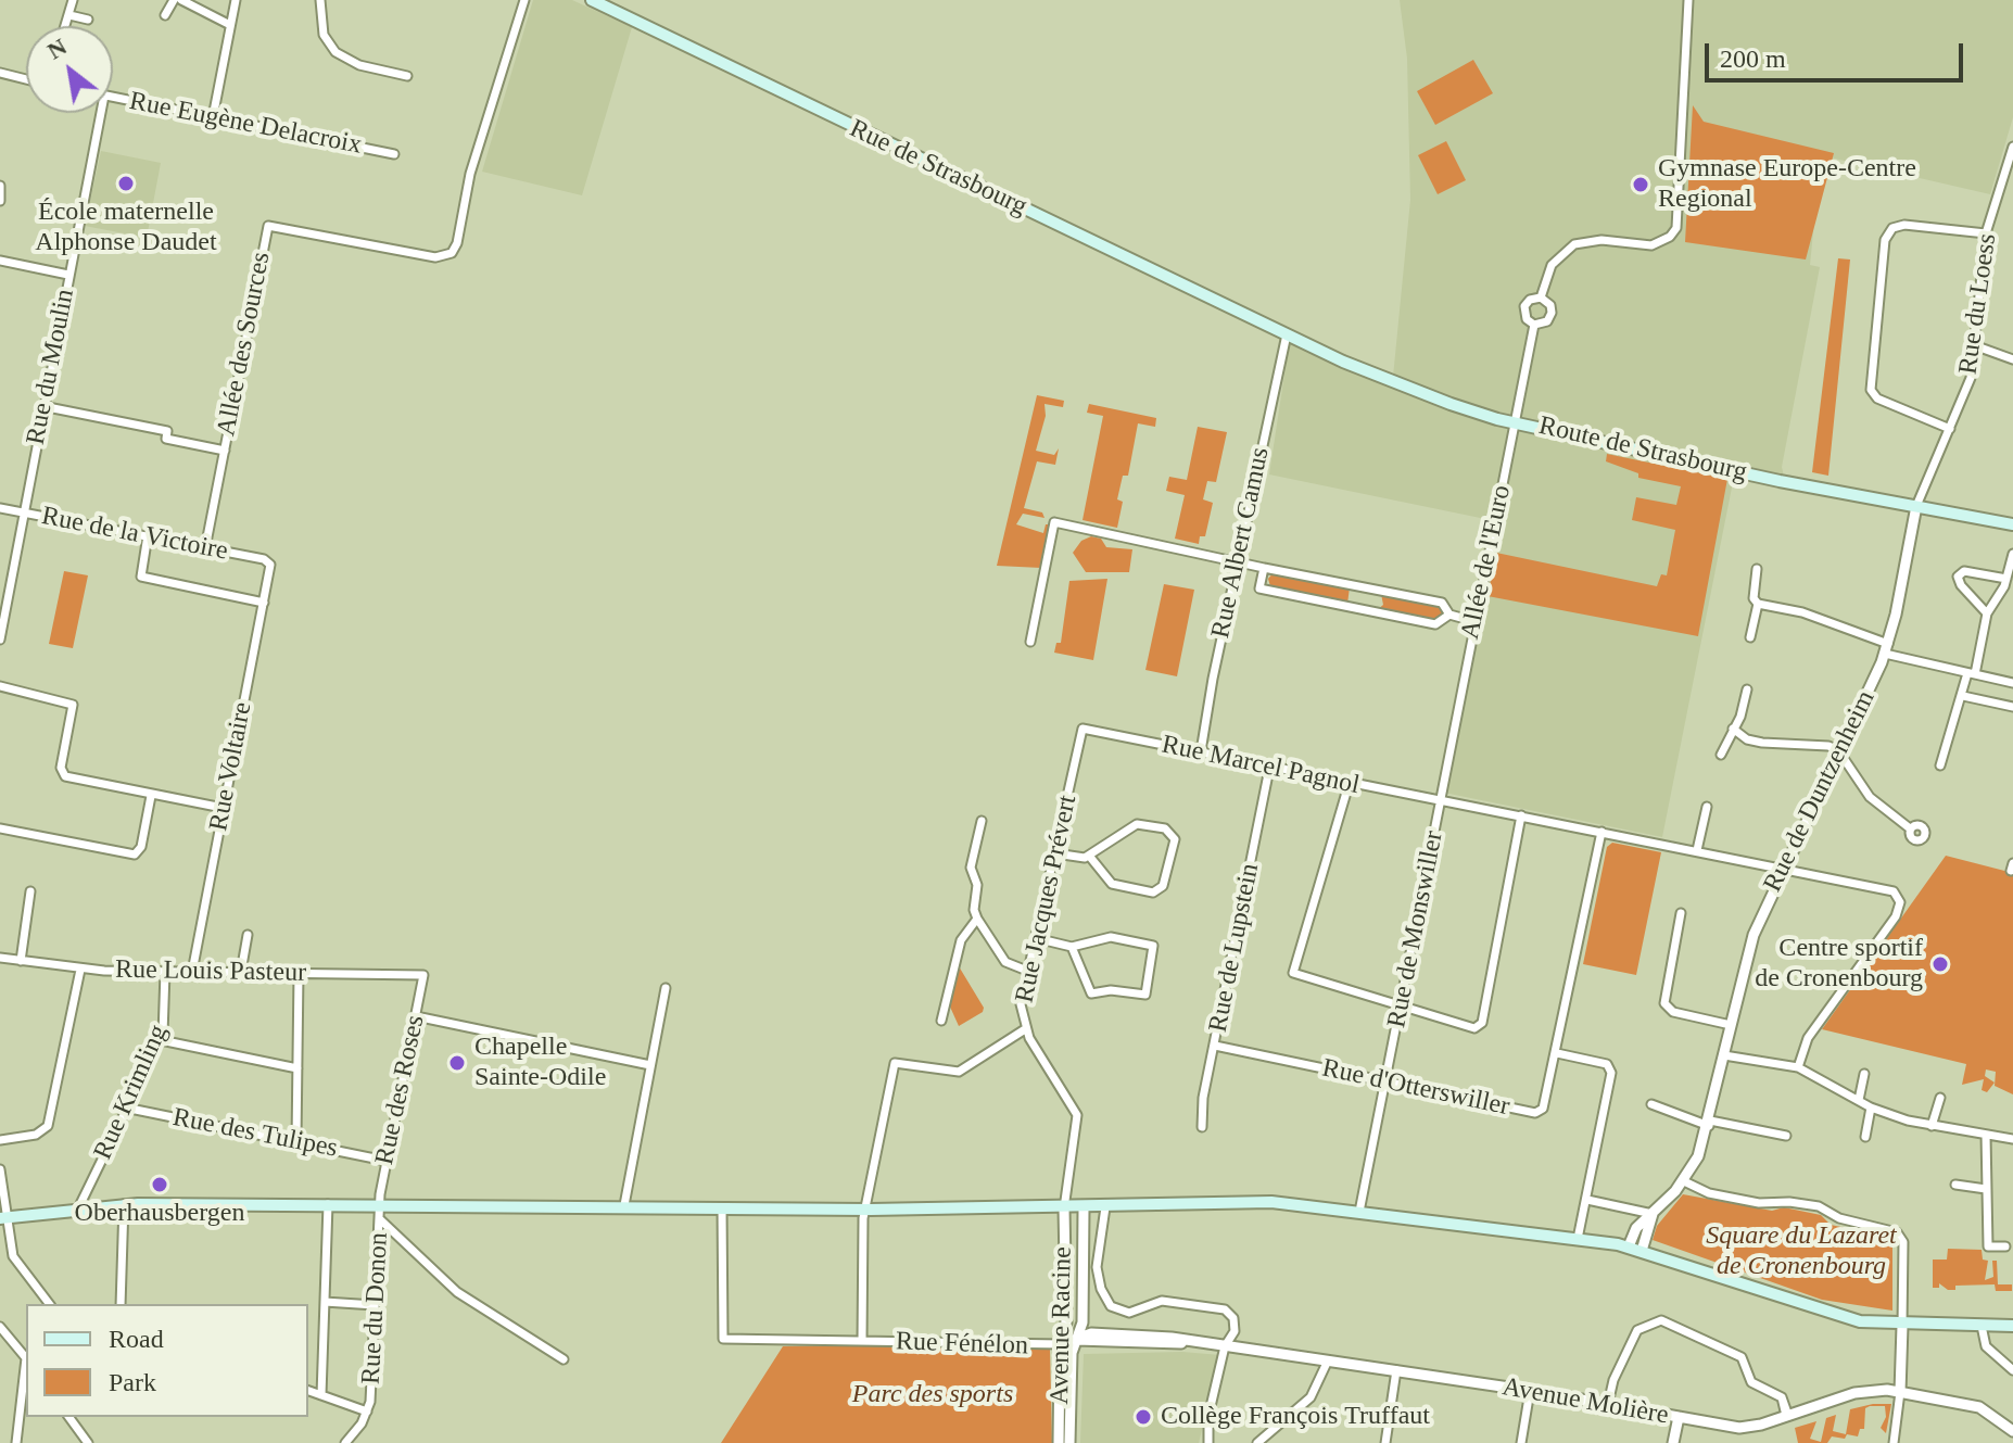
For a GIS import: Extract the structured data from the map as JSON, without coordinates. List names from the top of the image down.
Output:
{
  "streets": {
    "main road": ["Rue de Strasbourg", "Route de Strasbourg"],
    "street": [
      "Rue Eugène Delacroix",
      "Rue du Loess",
      "Allée des Sources",
      "Rue du Moulin",
      "Rue de la Victoire",
      "Rue Albert Camus",
      "Allée de l'Euro",
      "Rue Marcel Pagnol",
      "Rue Voltaire",
      "Rue de Duntzenheim",
      "Rue Jacques Prévert",
      "Rue de Monswiller",
      "Rue de Lupstein",
      "Rue Louis Pasteur",
      "Rue d'Otterswiller",
      "Rue des Roses",
      "Rue Krimling",
      "Rue des Tulipes",
      "Rue du Donon",
      "Avenue Racine",
      "Rue Fénélon",
      "Avenue Molière"
    ]
  },
  "crossings": [
    ["Rue de Strasbourg", "Route de Strasbourg"],
    ["Rue de Strasbourg", "Rue Albert Camus"],
    ["Rue du Loess", "Route de Strasbourg"],
    ["Rue du Loess", "Rue de Duntzenheim"],
    ["Allée des Sources", "Rue de la Victoire"],
    ["Rue du Moulin", "Rue de la Victoire"],
    ["Route de Strasbourg", "Rue Albert Camus"],
    ["Route de Strasbourg", "Allée de l'Euro"],
    ["Route de Strasbourg", "Rue de Duntzenheim"],
    ["Rue de la Victoire", "Rue Voltaire"],
    ["Rue Albert Camus", "Rue Marcel Pagnol"],
    ["Allée de l'Euro", "Rue Marcel Pagnol"],
    ["Allée de l'Euro", "Rue de Monswiller"],
    ["Rue Marcel Pagnol", "Rue de Duntzenheim"],
    ["Rue Marcel Pagnol", "Rue Jacques Prévert"],
    ["Rue Marcel Pagnol", "Rue de Monswiller"],
    ["Rue Marcel Pagnol", "Rue de Lupstein"],
    ["Rue Marcel Pagnol", "Rue d'Otterswiller"],
    ["Rue Voltaire", "Rue Louis Pasteur"],
    ["Rue Jacques Prévert", "Avenue Racine"],
    ["Rue de Monswiller", "Rue d'Otterswiller"],
    ["Rue de Lupstein", "Rue d'Otterswiller"],
    ["Rue Louis Pasteur", "Rue des Roses"],
    ["Rue Louis Pasteur", "Rue Krimling"],
    ["Rue des Roses", "Rue des Tulipes"],
    ["Rue des Roses", "Rue du Donon"],
    ["Rue Krimling", "Rue des Tulipes"],
    ["Avenue Racine", "Rue Fénélon"],
    ["Avenue Racine", "Avenue Molière"],
    ["Rue Fénélon", "Avenue Molière"]
  ],
  "parks": ["Square du Lazaret de Cronenbourg", "Parc des sports"],
  "places": [
    "École maternelle Alphonse Daudet",
    "Gymnase Europe-Centre Regional",
    "Centre sportif de Cronenbourg",
    "Chapelle Sainte-Odile",
    "Oberhausbergen",
    "Collège François Truffaut"
  ],
  "legend": ["Road", "Park"],
  "scale_bar": "200 m",
  "north": "top left"
}
